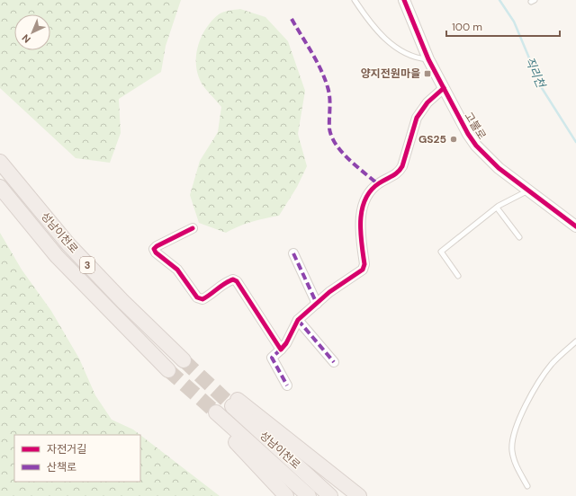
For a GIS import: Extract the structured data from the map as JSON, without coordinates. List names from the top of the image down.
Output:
{
  "streets": {
    "highway": ["성남이천로", "3"],
    "street": ["고불로"]
  },
  "water": ["직리천"],
  "places": {
    "transit": ["양지전원마을"],
    "other": ["GS25"]
  },
  "legend": ["자전거길", "산책로"],
  "scale_bar": "100 m",
  "north": "bottom left"
}
